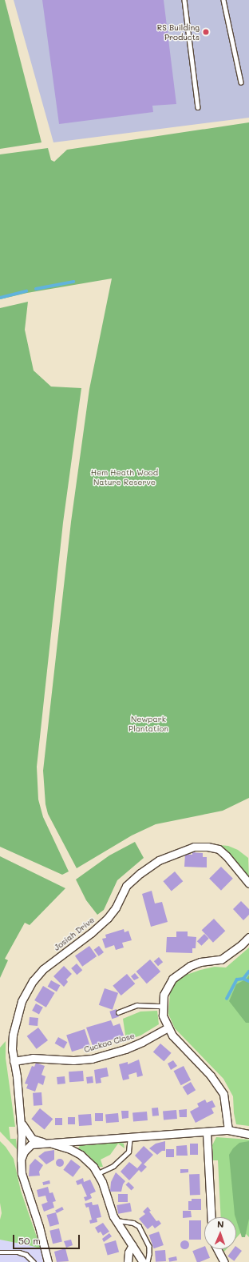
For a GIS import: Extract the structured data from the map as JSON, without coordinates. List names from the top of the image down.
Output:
{
  "streets": {
    "street": ["Josiah Drive", "Cuckoo Close"]
  },
  "crossings": [
    ["Josiah Drive", "Cuckoo Close"]
  ],
  "parks": ["Hem Heath Wood Nature Reserve", "Newpark Plantation"],
  "places": ["RS Building Products"],
  "scale_bar": "50 m",
  "north": "top"
}
